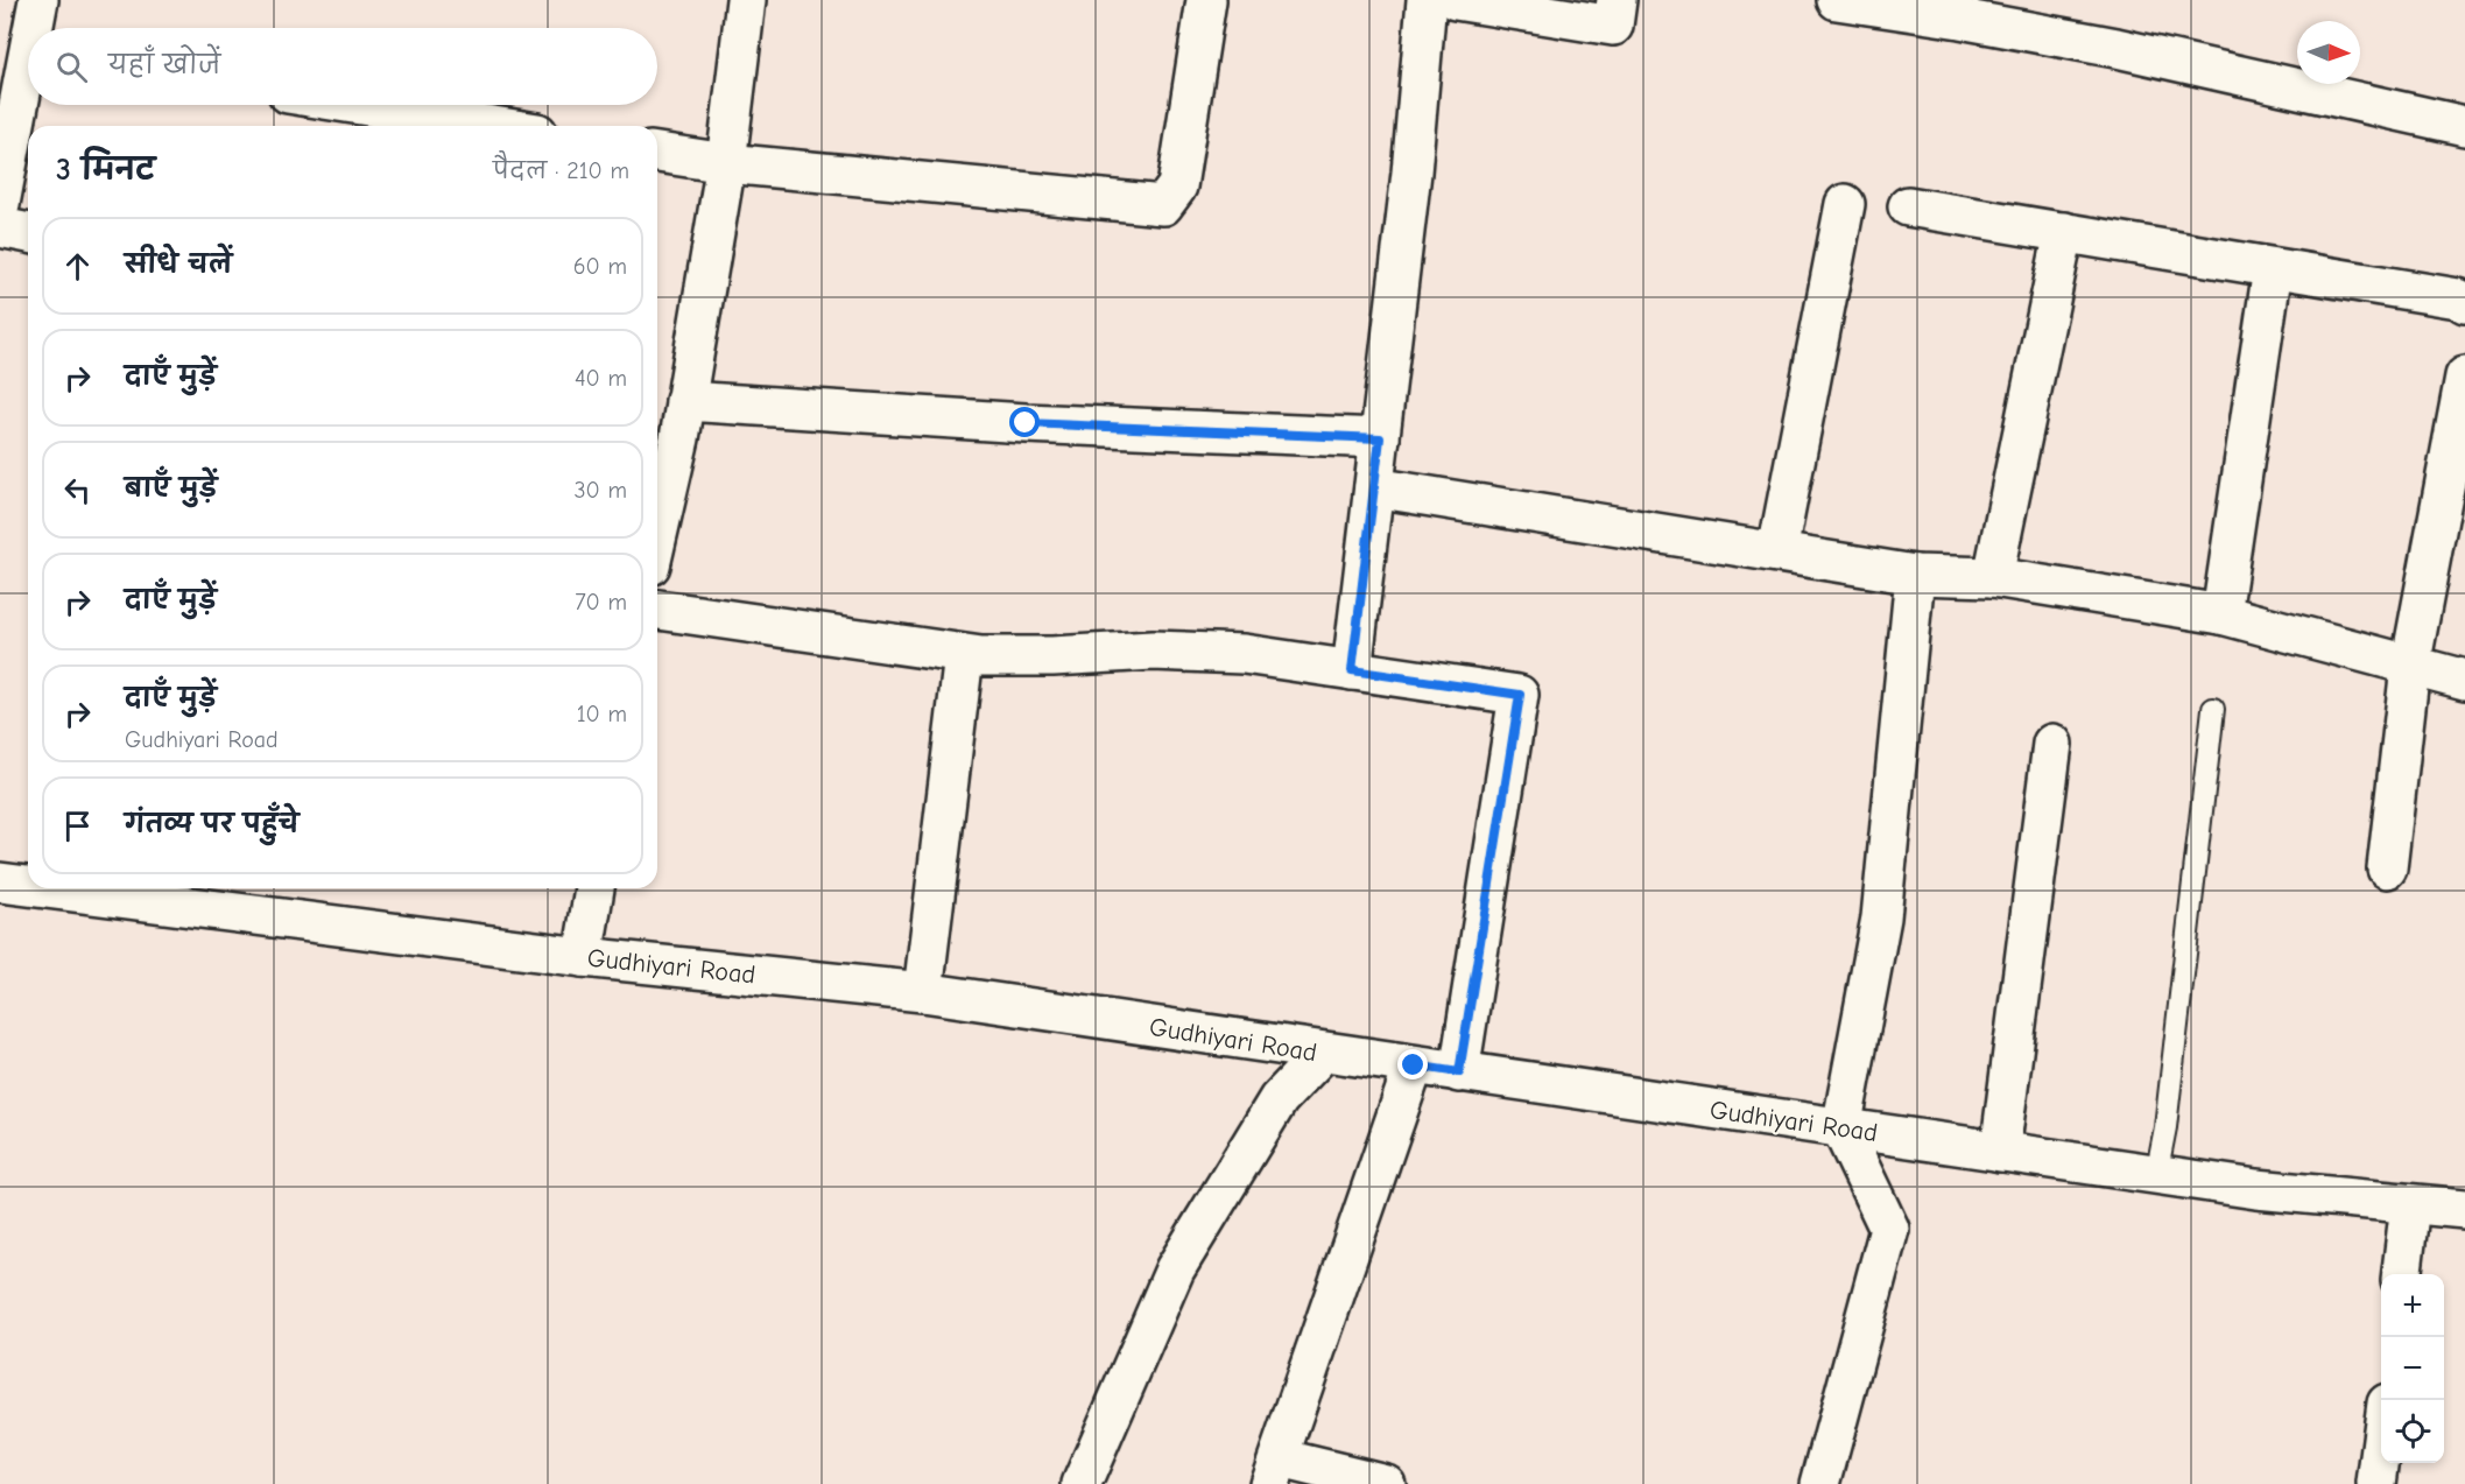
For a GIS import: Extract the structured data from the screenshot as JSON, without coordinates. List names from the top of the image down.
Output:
{
  "streets": {
    "street": ["Gudhiyari Road"]
  },
  "north": "right",
  "page": {
    "search": "यहाँ खोजें",
    "heading": ["3 मिनट", "पैदल · 210 m"],
    "list": [
      ["सीधे चलें", "60 m"],
      ["दाएँ मुड़ें", "40 m"],
      ["बाएँ मुड़ें", "30 m"],
      ["दाएँ मुड़ें", "70 m"],
      ["दाएँ मुड़ें", "Gudhiyari Road", "10 m"],
      "गंतव्य पर पहुँचे"
    ],
    "map_buttons": ["+", "−"]
  }
}
